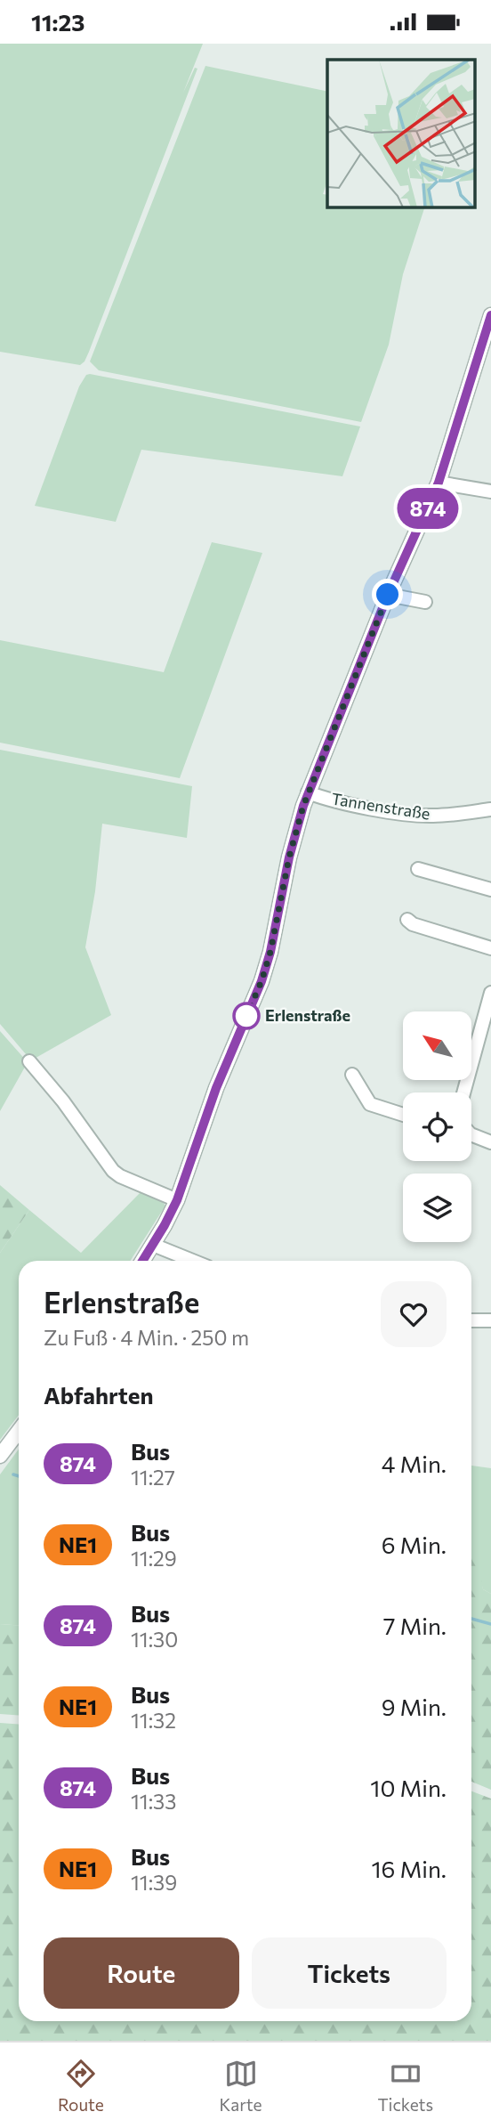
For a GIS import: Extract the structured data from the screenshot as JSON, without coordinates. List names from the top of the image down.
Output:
{
  "streets": {
    "street": ["Tannenstraße"]
  },
  "places": ["Erlenstraße"],
  "lines": ["bus line 874"],
  "north": "top left",
  "page": {
    "status": "11:23",
    "on_map": "874",
    "heading": [
      ["Erlenstraße", "Zu Fuß · 4 Min. · 250 m"],
      "Abfahrten"
    ],
    "list": [
      {
        "mark": "874",
        "name": "Bus",
        "note": "11:27",
        "value": "4 Min."
      },
      {
        "mark": "NE1",
        "name": "Bus",
        "note": "11:29",
        "value": "6 Min."
      },
      {
        "mark": "874",
        "name": "Bus",
        "note": "11:30",
        "value": "7 Min."
      },
      {
        "mark": "NE1",
        "name": "Bus",
        "note": "11:32",
        "value": "9 Min."
      },
      {
        "mark": "874",
        "name": "Bus",
        "note": "11:33",
        "value": "10 Min."
      },
      {
        "mark": "NE1",
        "name": "Bus",
        "note": "11:39",
        "value": "16 Min."
      }
    ],
    "buttons": ["Route", "Tickets"],
    "tabs": ["Route", "Karte", "Tickets"]
  }
}
